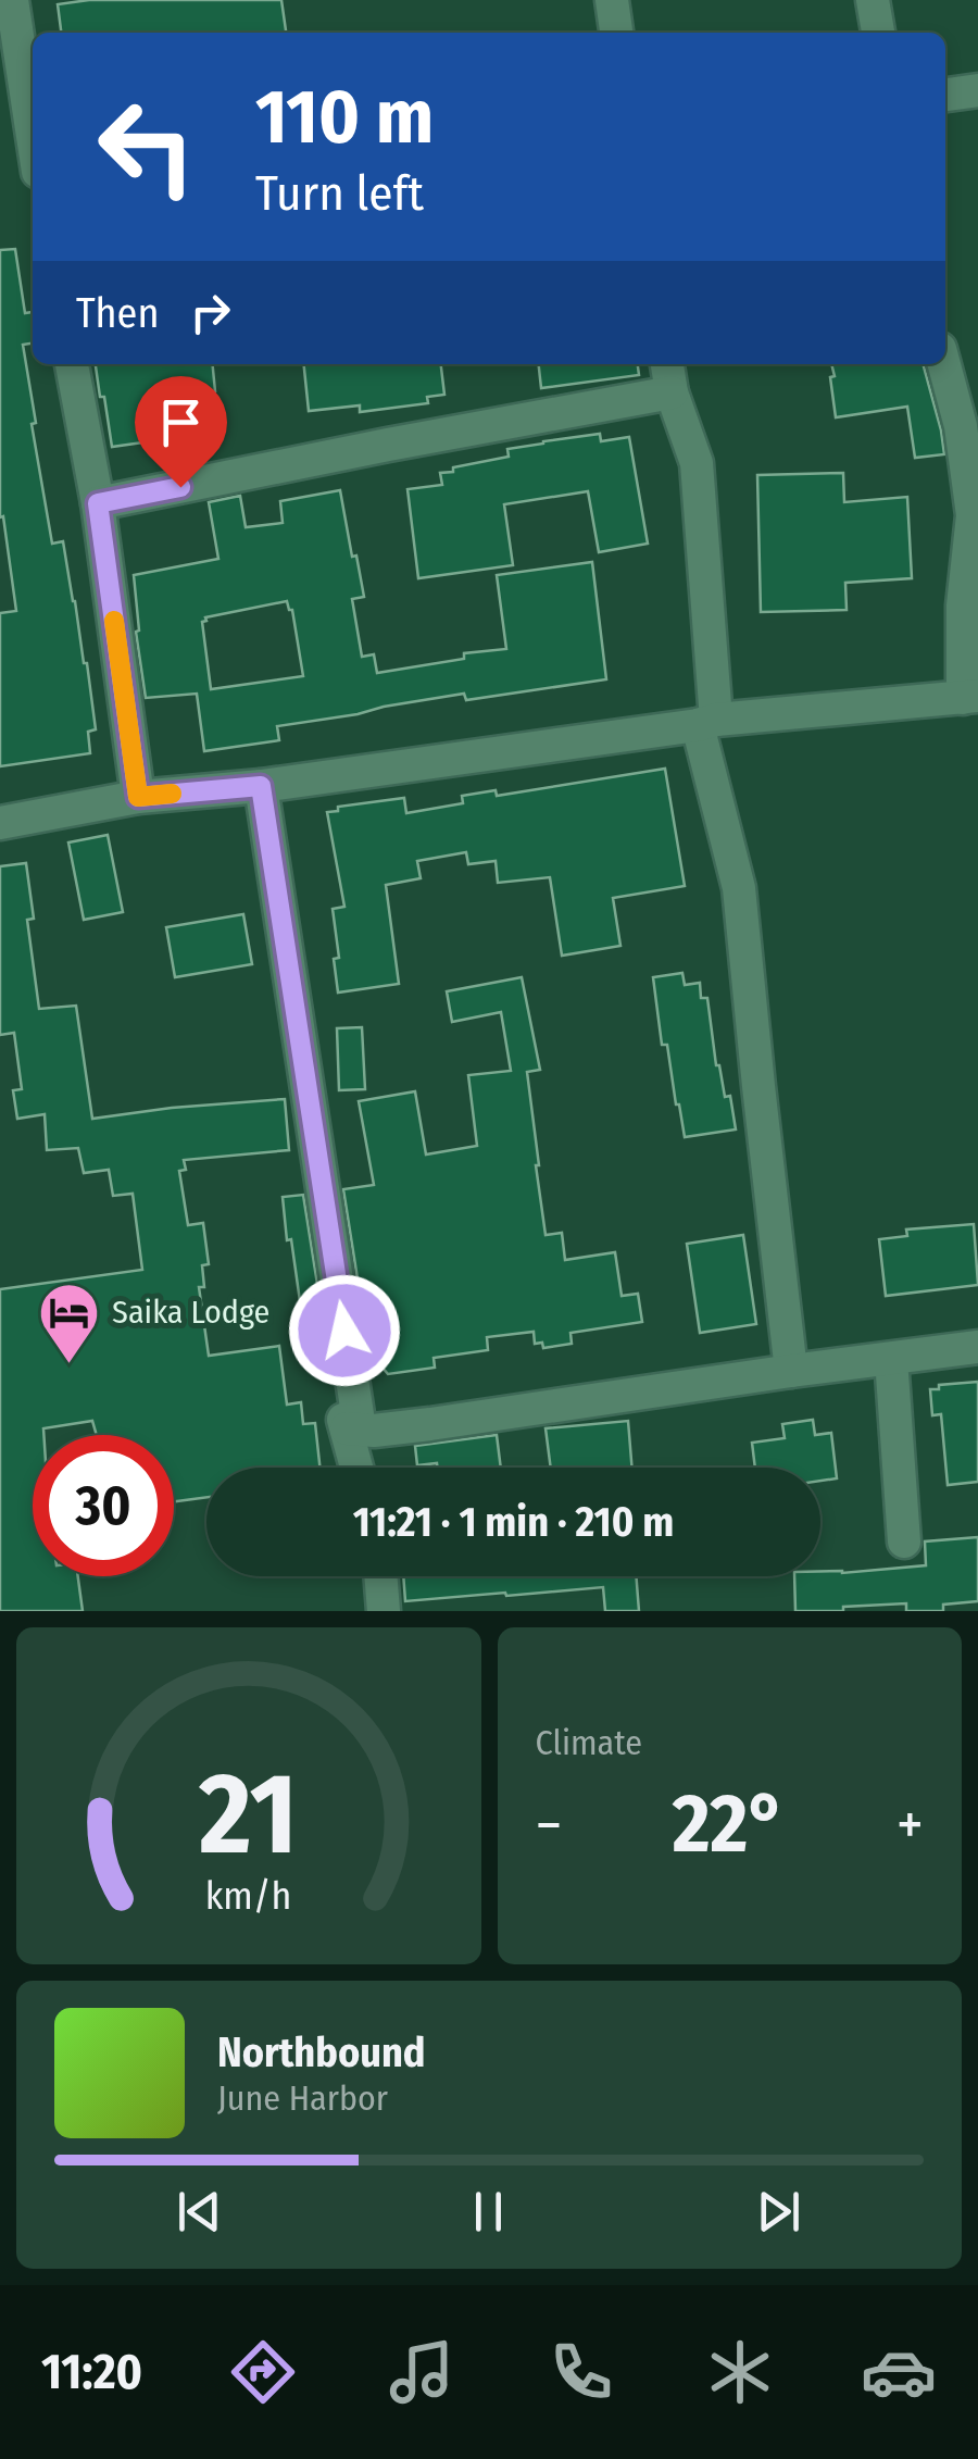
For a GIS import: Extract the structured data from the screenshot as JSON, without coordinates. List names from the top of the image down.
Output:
{
  "places": {
    "hotel": ["Saika Lodge"]
  },
  "page": {
    "turn": ["110 m", "Turn left"],
    "then": "Then",
    "limit": "30",
    "trip": "11:21 · 1 min · 210 m",
    "tile": "Climate",
    "heat": ["−", "22°", "+"],
    "song": ["Northbound", "June Harbor"],
    "tabs": "11:20",
    "gauge": ["21", "km/h"]
  }
}
